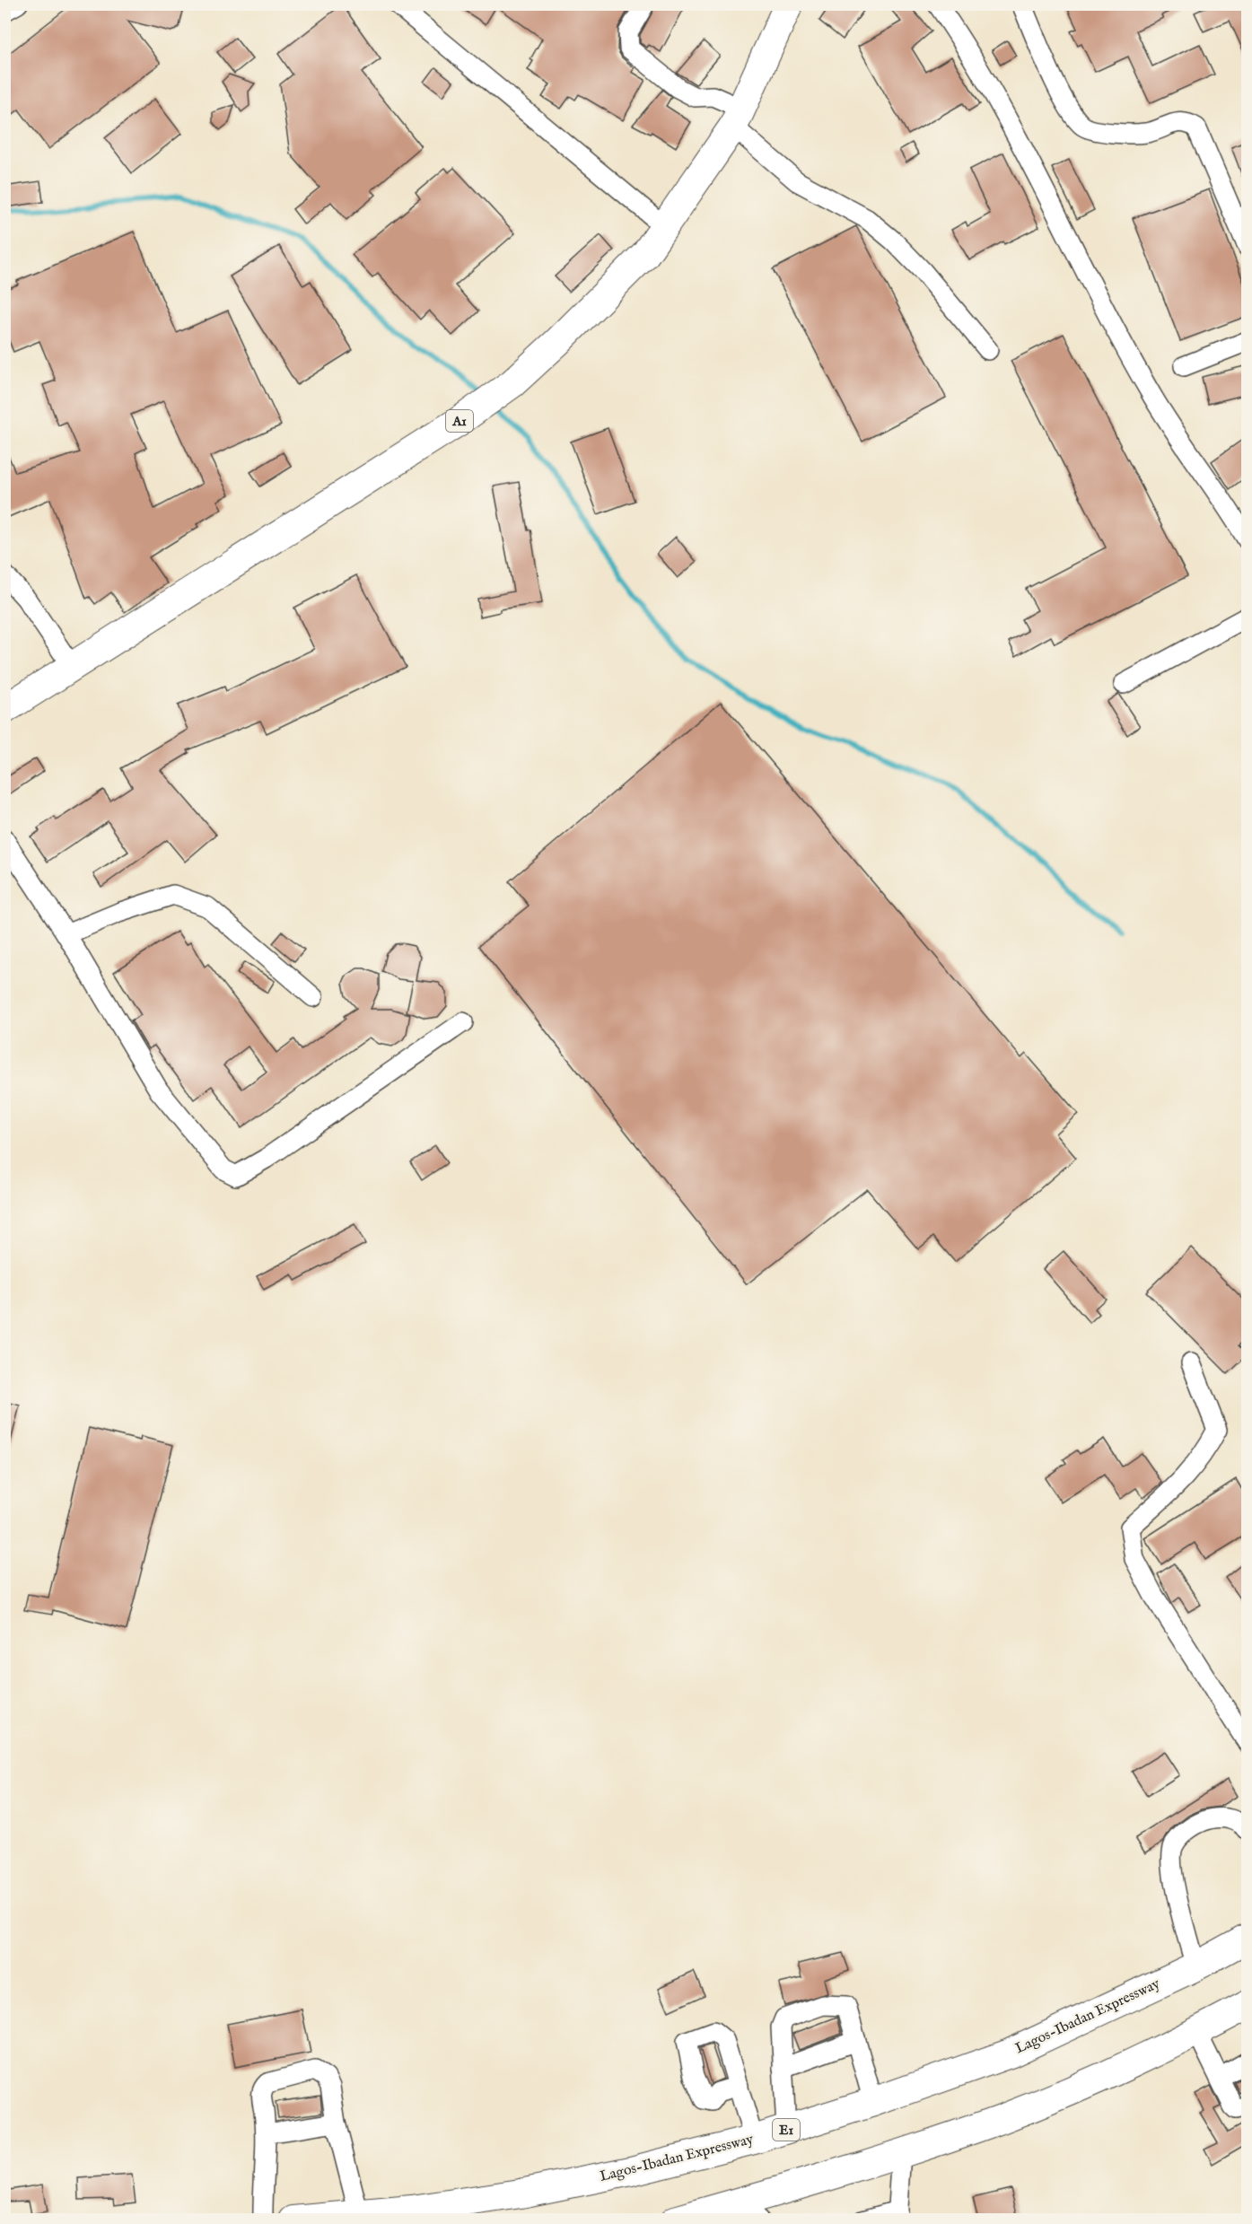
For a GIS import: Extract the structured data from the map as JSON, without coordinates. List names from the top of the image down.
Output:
{
  "streets": {
    "highway": ["A1", "Lagos-Ibadan Expressway", "E1"]
  }
}
